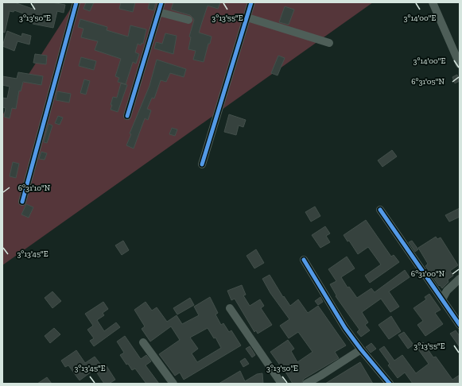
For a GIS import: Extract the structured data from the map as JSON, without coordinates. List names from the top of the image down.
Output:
{
  "coordinates": [
    "3°13'50\"E",
    "3°13'55\"E",
    "3°14'00\"E",
    "6°31'05\"N",
    "6°31'10\"N",
    "3°13'45\"E",
    "6°31'00\"N"
  ]
}
